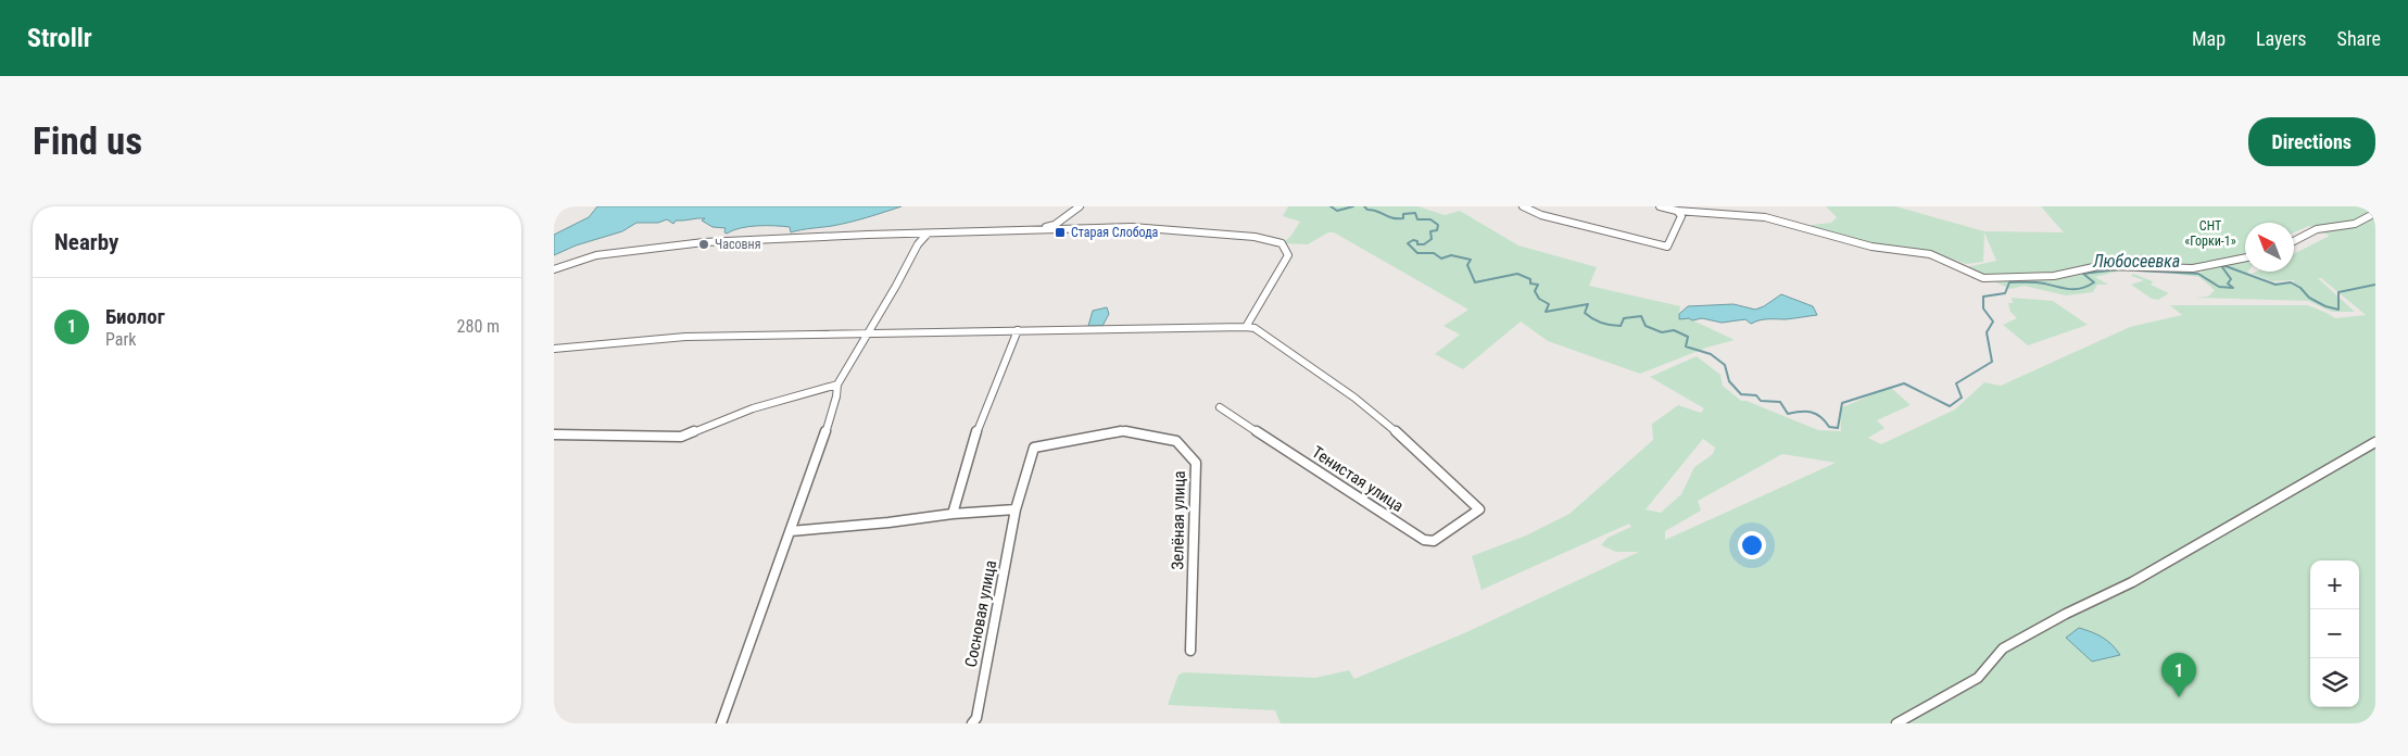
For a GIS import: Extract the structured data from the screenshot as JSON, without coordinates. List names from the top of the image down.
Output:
{
  "streets": {
    "street": ["Тенистая улица", "Зелёная улица", "Сосновая улица"]
  },
  "crossings": [
    ["Зелёная улица", "Сосновая улица"]
  ],
  "water": ["Любосеевка"],
  "parks": ["СНТ «Горки-1»"],
  "places": {
    "transit": ["Старая Слобода"],
    "other": ["Часовня"]
  },
  "north": "top left",
  "page": {
    "header": "Strollr",
    "nav": ["Map", "Layers", "Share"],
    "buttons": "Directions",
    "title": "Find us",
    "heading": "Nearby",
    "list": [
      {
        "mark": "1",
        "name": "Биолог",
        "note": "Park",
        "value": "280 m"
      }
    ],
    "map_buttons": ["+", "−"],
    "pins": "1"
  }
}
